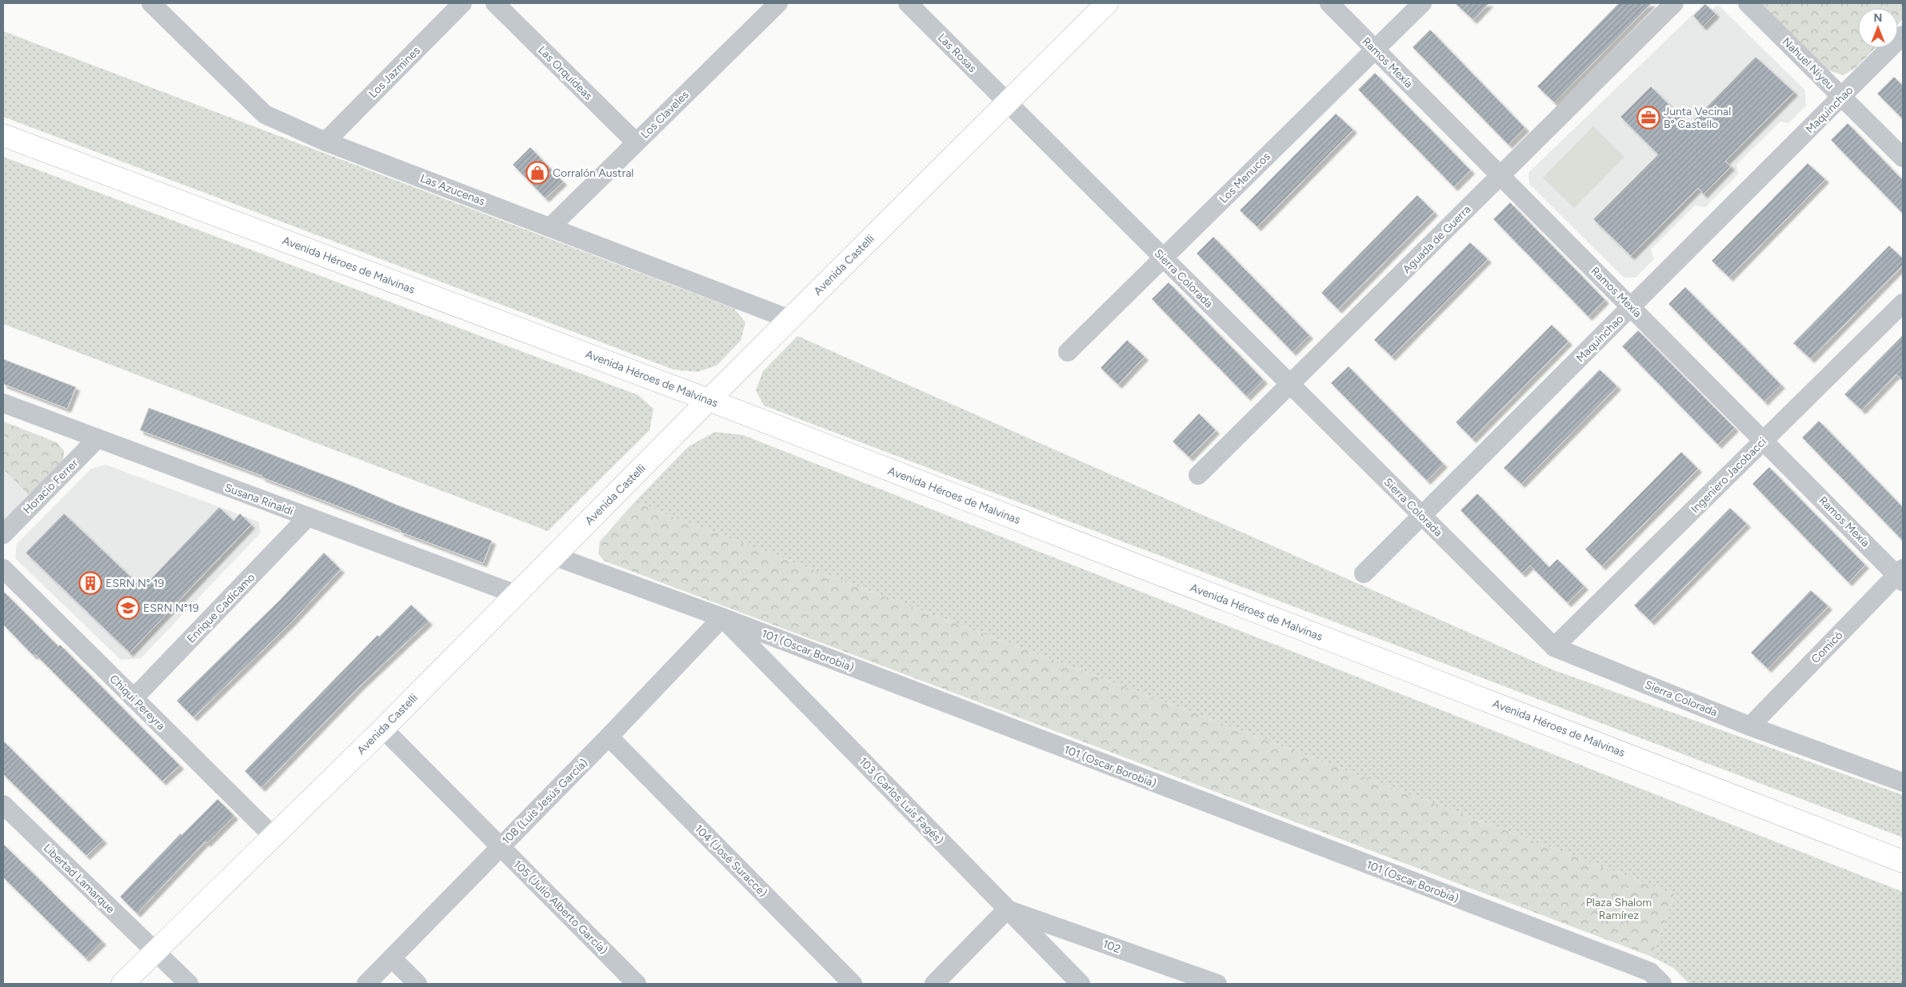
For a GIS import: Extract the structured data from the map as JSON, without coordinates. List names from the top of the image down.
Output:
{
  "streets": {
    "main road": ["Avenida Héroes de Malvinas", "Avenida Castelli"],
    "street": [
      "Las Rosas",
      "Ramos Mexía",
      "Nahuel Niyeu",
      "Los Jazmines",
      "Las Orquídeas",
      "Maquinchao",
      "Los Claveles",
      "Los Menucos",
      "Las Azucenas",
      "Aguada de Guerra",
      "Sierra Colorada",
      "Ingeniero Jacobacci",
      "Horacio Ferrer",
      "Susana Rinaldi",
      "Enrique Cadícamo",
      "Comicó",
      "101 (Oscar Borobia)",
      "Chiqui Pereyra",
      "103 (Carlos Luis Fagés)",
      "108 (Luis Jesús García)",
      "104 (José Suracce)",
      "Libertad Lamarque",
      "105 (Julio Alberto García)",
      "102"
    ]
  },
  "crossings": [
    ["Las Rosas", "Avenida Castelli"],
    ["Las Rosas", "Sierra Colorada"],
    ["Ramos Mexía", "Maquinchao"],
    ["Ramos Mexía", "Los Menucos"],
    ["Ramos Mexía", "Aguada de Guerra"],
    ["Ramos Mexía", "Ingeniero Jacobacci"],
    ["Ramos Mexía", "Comicó"],
    ["Nahuel Niyeu", "Maquinchao"],
    ["Los Jazmines", "Las Azucenas"],
    ["Las Orquídeas", "Los Claveles"],
    ["Maquinchao", "Sierra Colorada"],
    ["Los Claveles", "Las Azucenas"],
    ["Los Menucos", "Sierra Colorada"],
    ["Las Azucenas", "Avenida Castelli"],
    ["Aguada de Guerra", "Sierra Colorada"],
    ["Avenida Héroes de Malvinas", "Avenida Castelli"],
    ["Avenida Castelli", "Sierra Colorada"],
    ["Avenida Castelli", "Susana Rinaldi"],
    ["Avenida Castelli", "101 (Oscar Borobia)"],
    ["Avenida Castelli", "Chiqui Pereyra"],
    ["Avenida Castelli", "Libertad Lamarque"],
    ["Avenida Castelli", "105 (Julio Alberto García)"],
    ["Sierra Colorada", "Ingeniero Jacobacci"],
    ["Sierra Colorada", "Comicó"],
    ["Horacio Ferrer", "Susana Rinaldi"],
    ["Susana Rinaldi", "Enrique Cadícamo"],
    ["Enrique Cadícamo", "Chiqui Pereyra"],
    ["101 (Oscar Borobia)", "103 (Carlos Luis Fagés)"],
    ["101 (Oscar Borobia)", "108 (Luis Jesús García)"],
    ["103 (Carlos Luis Fagés)", "108 (Luis Jesús García)"],
    ["103 (Carlos Luis Fagés)", "102"],
    ["108 (Luis Jesús García)", "104 (José Suracce)"],
    ["108 (Luis Jesús García)", "105 (Julio Alberto García)"]
  ],
  "parks": ["Plaza Shalom Ramírez"],
  "places": {
    "office": ["Junta Vecinal B° Castello"],
    "shop": ["Corralón Austral"],
    "building": ["ESRN N° 19"],
    "school or university": ["ESRN N°19"]
  },
  "north": "top"
}
